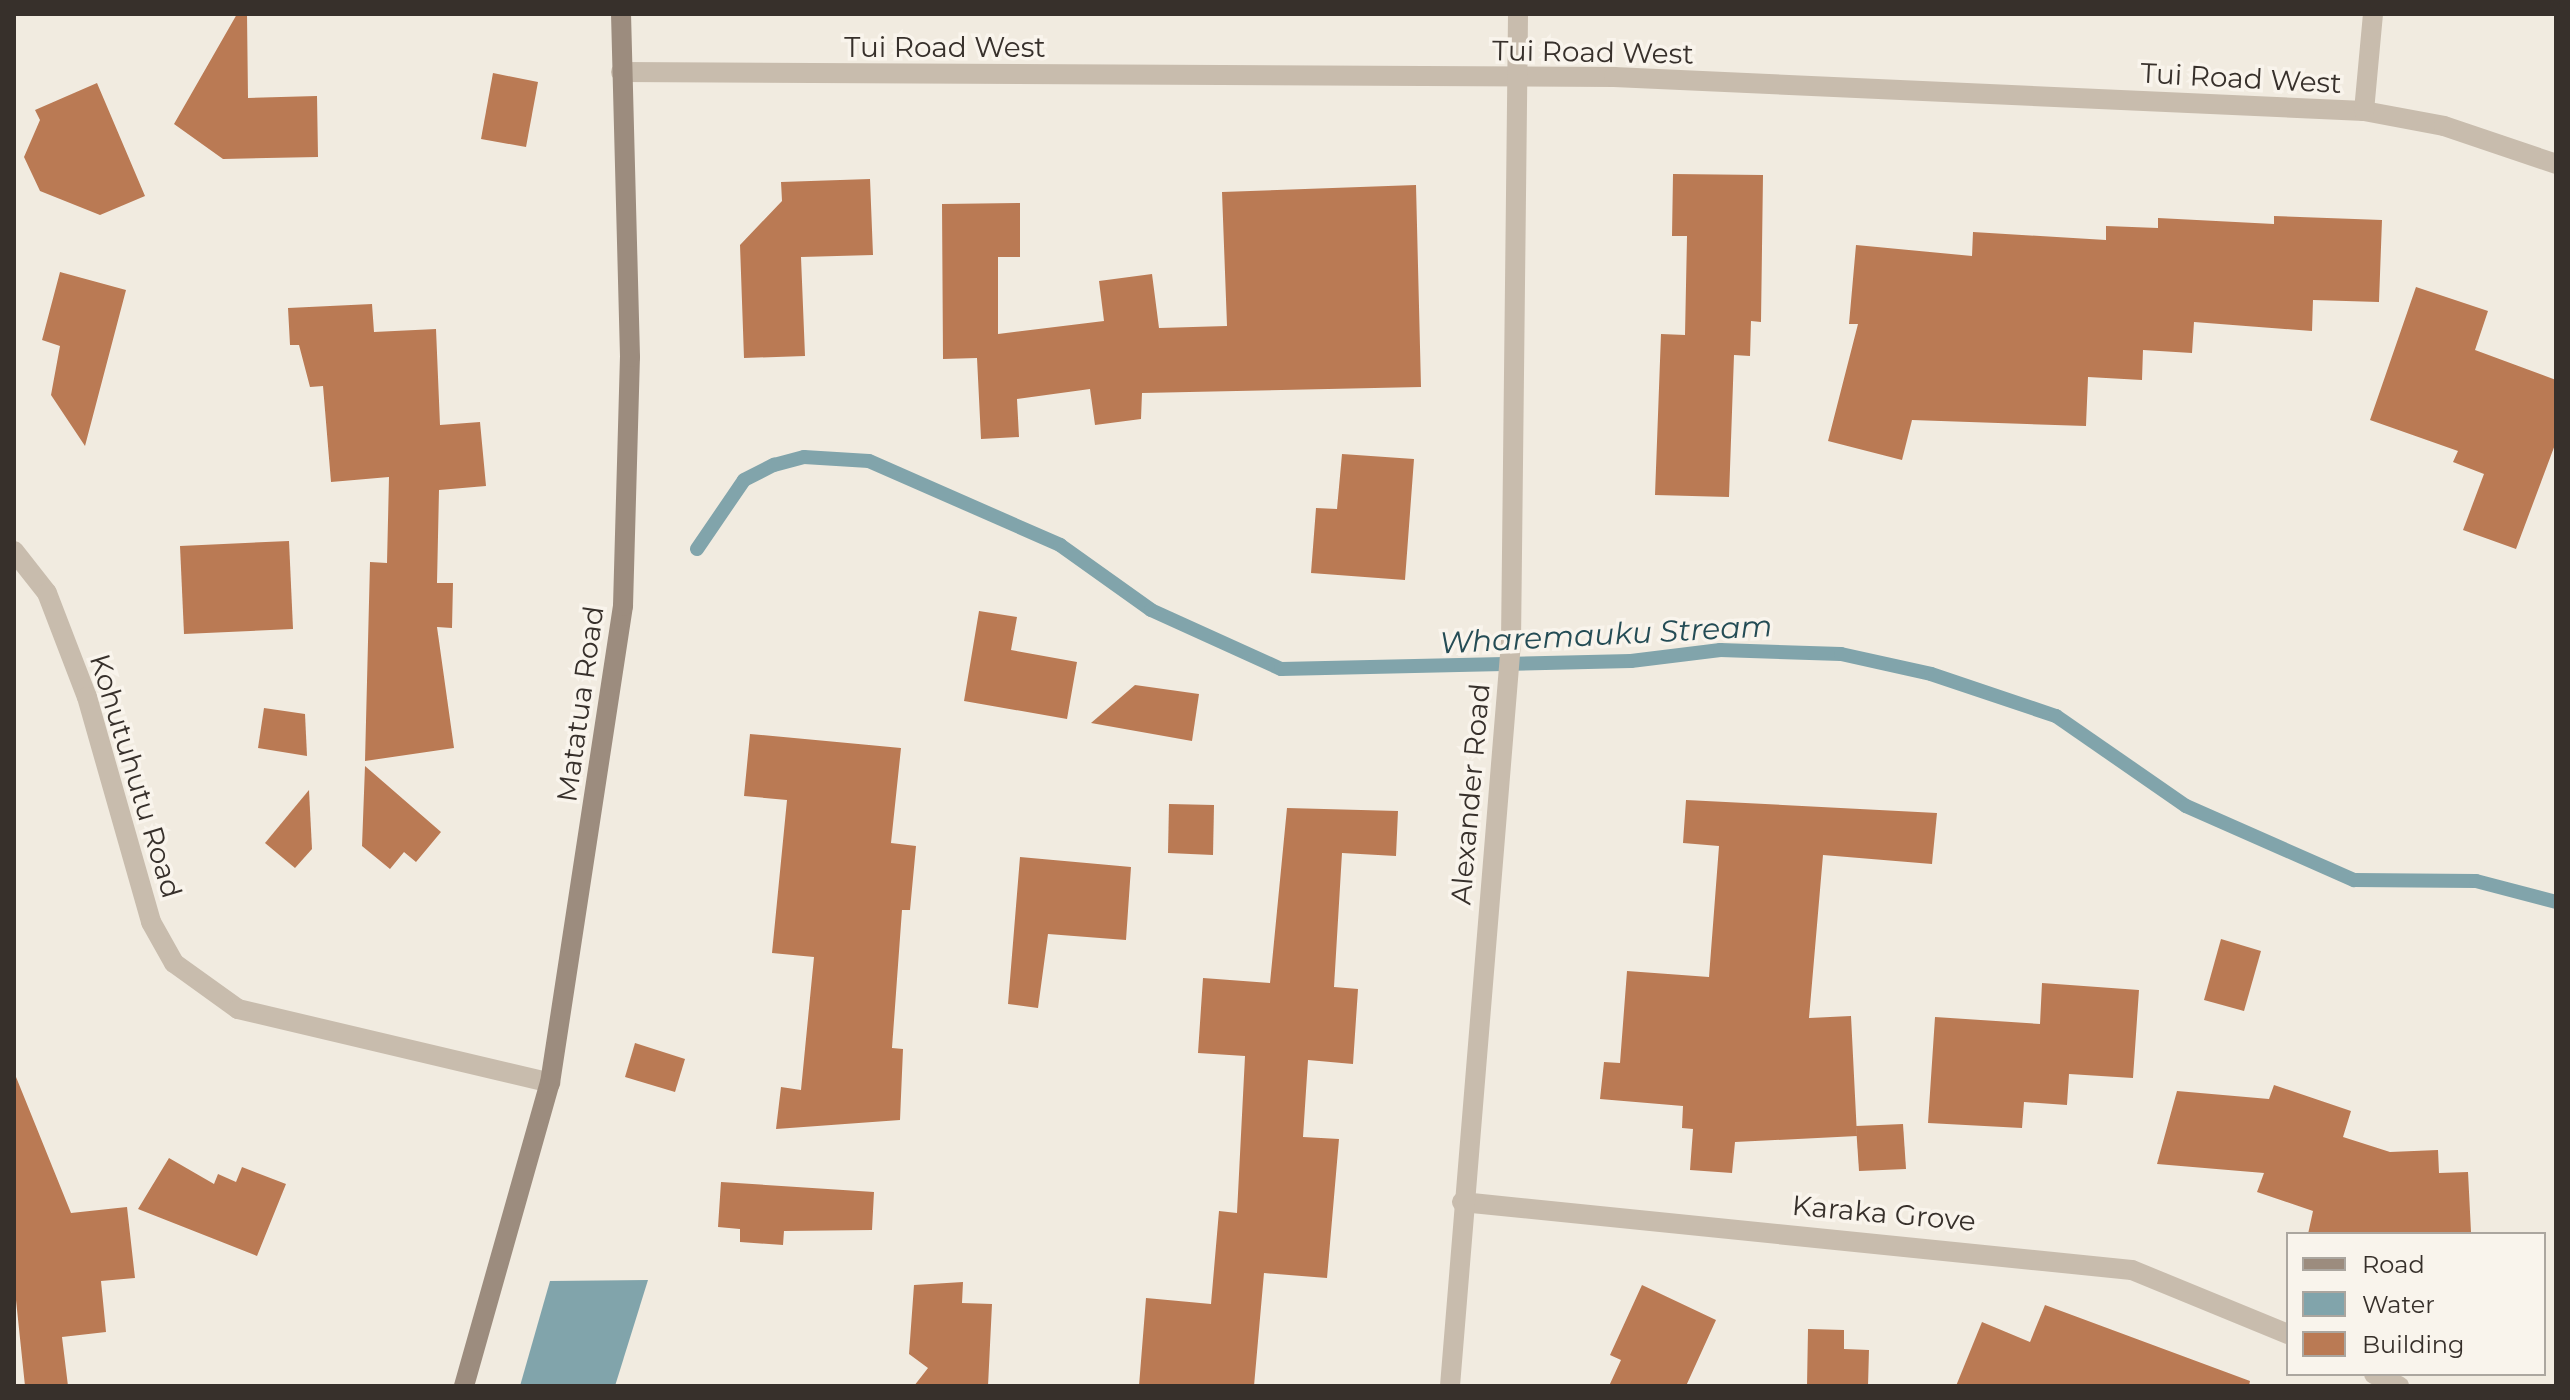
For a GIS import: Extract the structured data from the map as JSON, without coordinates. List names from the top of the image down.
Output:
{
  "streets": {
    "main road": ["Matatua Road"],
    "street": [
      "Tui Road West",
      "Kohutuhutu Road",
      "Alexander Road",
      "Karaka Grove"
    ]
  },
  "crossings": [
    ["Tui Road West", "Matatua Road"],
    ["Tui Road West", "Alexander Road"],
    ["Matatua Road", "Kohutuhutu Road"],
    ["Alexander Road", "Karaka Grove"]
  ],
  "water": ["Wharemauku Stream"],
  "legend": ["Road", "Water", "Building"]
}
